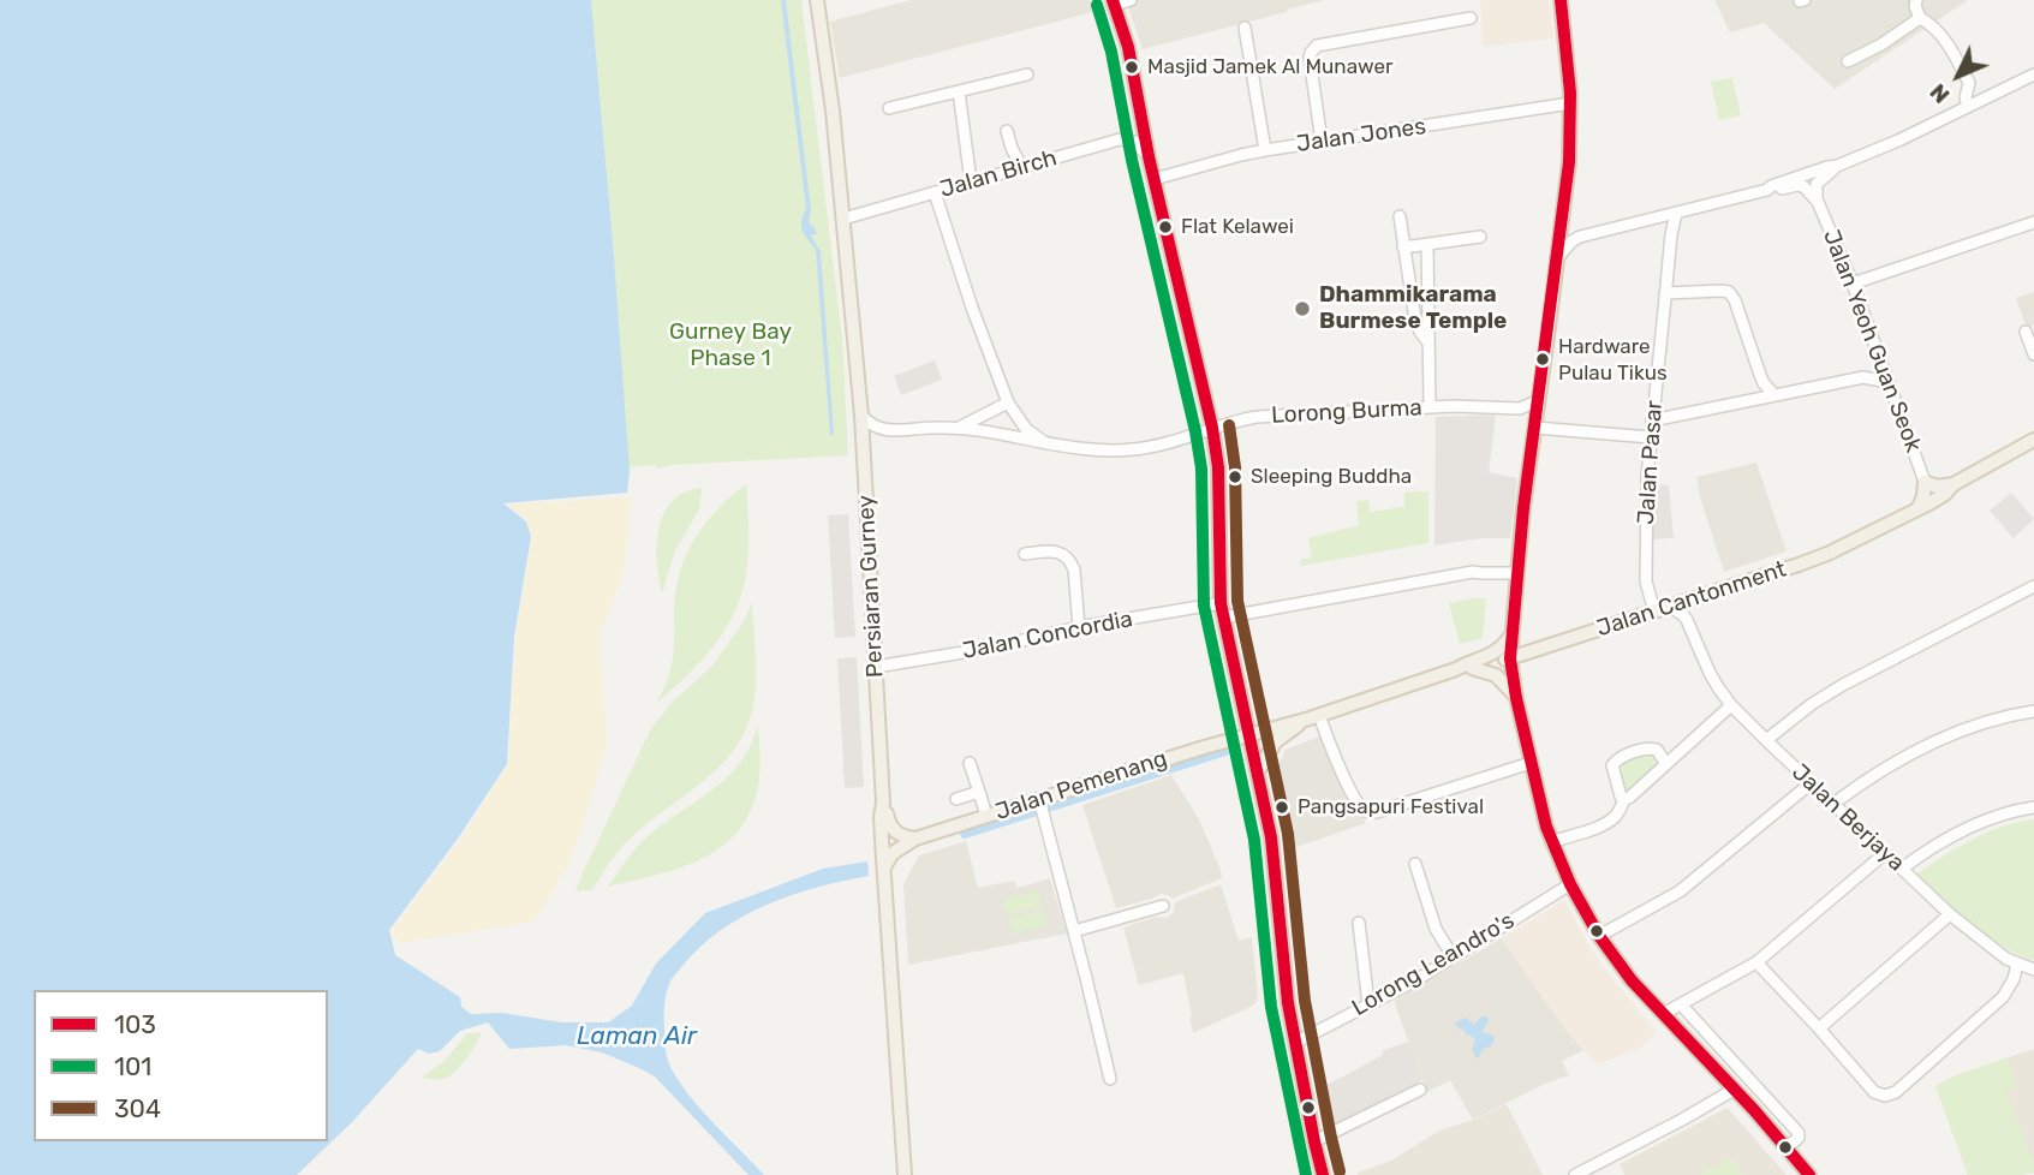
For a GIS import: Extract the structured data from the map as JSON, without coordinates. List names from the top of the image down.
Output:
{
  "streets": {
    "main road": ["Persiaran Gurney", "Jalan Cantonment", "Jalan Pemenang"],
    "street": [
      "Jalan Jones",
      "Jalan Birch",
      "Jalan Yeoh Guan Seok",
      "Lorong Burma",
      "Jalan Pasar",
      "Jalan Concordia",
      "Jalan Berjaya",
      "Lorong Leandro's"
    ]
  },
  "crossings": [
    ["Jalan Birch", "Persiaran Gurney"],
    ["Lorong Burma", "Persiaran Gurney"],
    ["Jalan Pasar", "Jalan Cantonment"],
    ["Persiaran Gurney", "Jalan Concordia"],
    ["Persiaran Gurney", "Jalan Pemenang"],
    ["Jalan Cantonment", "Jalan Pemenang"],
    ["Jalan Cantonment", "Jalan Berjaya"]
  ],
  "water": ["Laman Air"],
  "parks": ["Gurney Bay Phase 1"],
  "places": [
    "Masjid Jamek Al Munawer",
    "Flat Kelawei",
    "Dhammikarama Burmese Temple",
    "Hardware Pulau Tikus",
    "Sleeping Buddha",
    "Pangsapuri Festival"
  ],
  "lines": ["transit line 103", "transit line 101", "transit line 304"],
  "legend": ["103", "101", "304"],
  "north": "bottom left"
}
